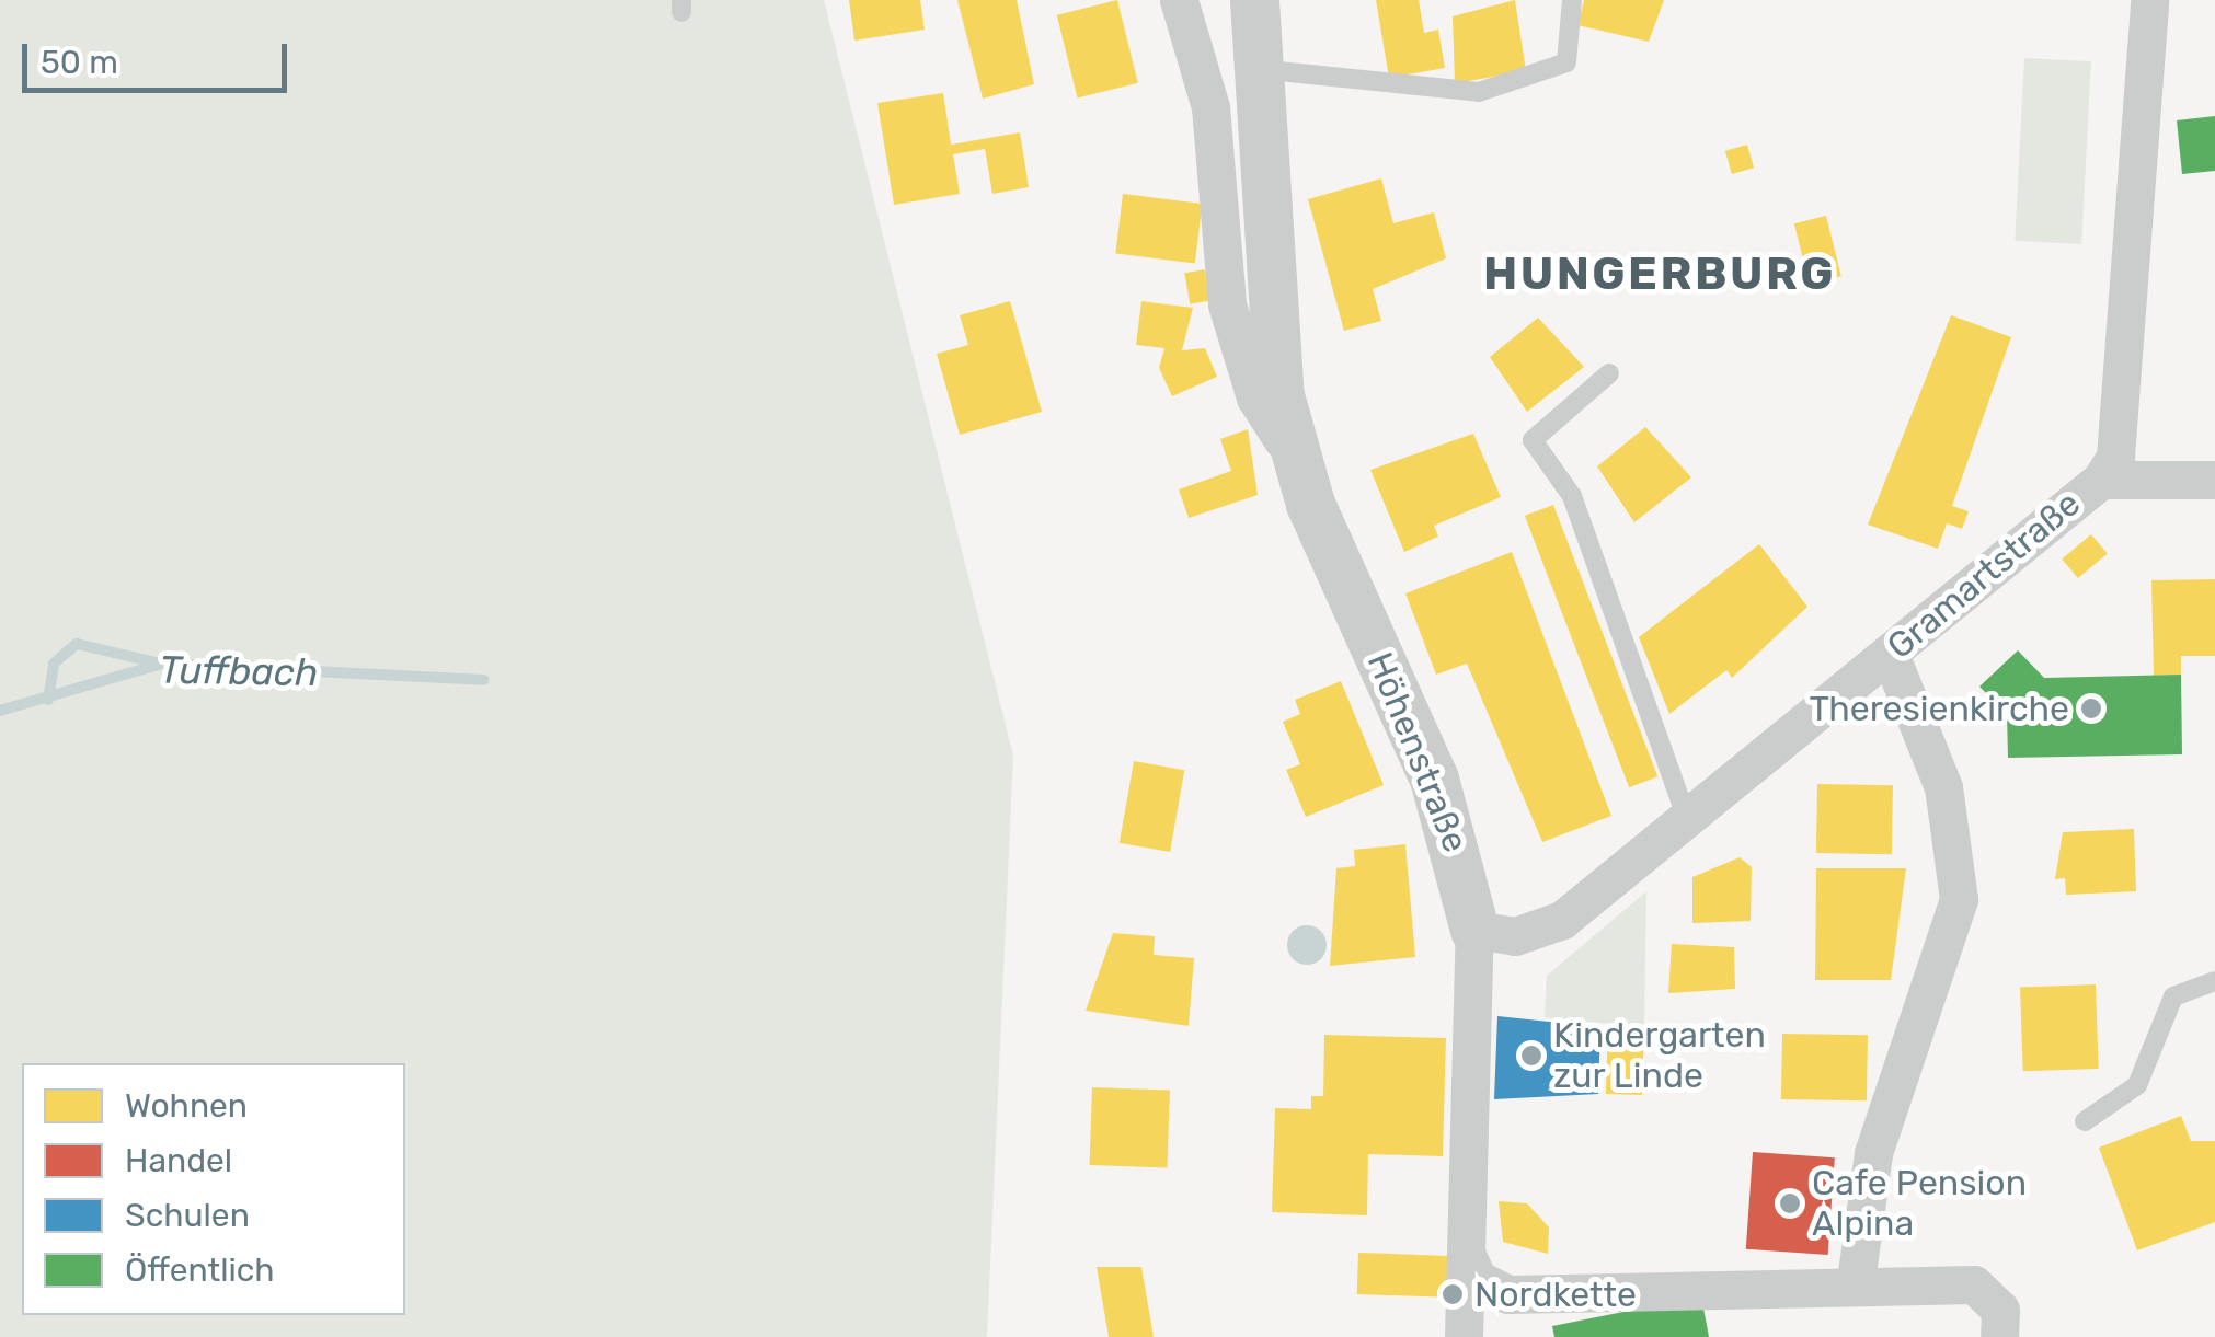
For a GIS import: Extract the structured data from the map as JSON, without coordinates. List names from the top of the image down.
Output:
{
  "streets": {
    "street": ["Gramartstraße", "Höhenstraße"]
  },
  "crossings": [
    ["Gramartstraße", "Höhenstraße"]
  ],
  "districts": ["HUNGERBURG"],
  "water": ["Tuffbach"],
  "places": [
    "Theresienkirche",
    "Kindergarten zur Linde",
    "Cafe Pension Alpina",
    "Nordkette"
  ],
  "legend": [
    "Wohnen",
    "Handel",
    "Schulen",
    "Öffentlich"
  ],
  "scale_bar": "50 m"
}
